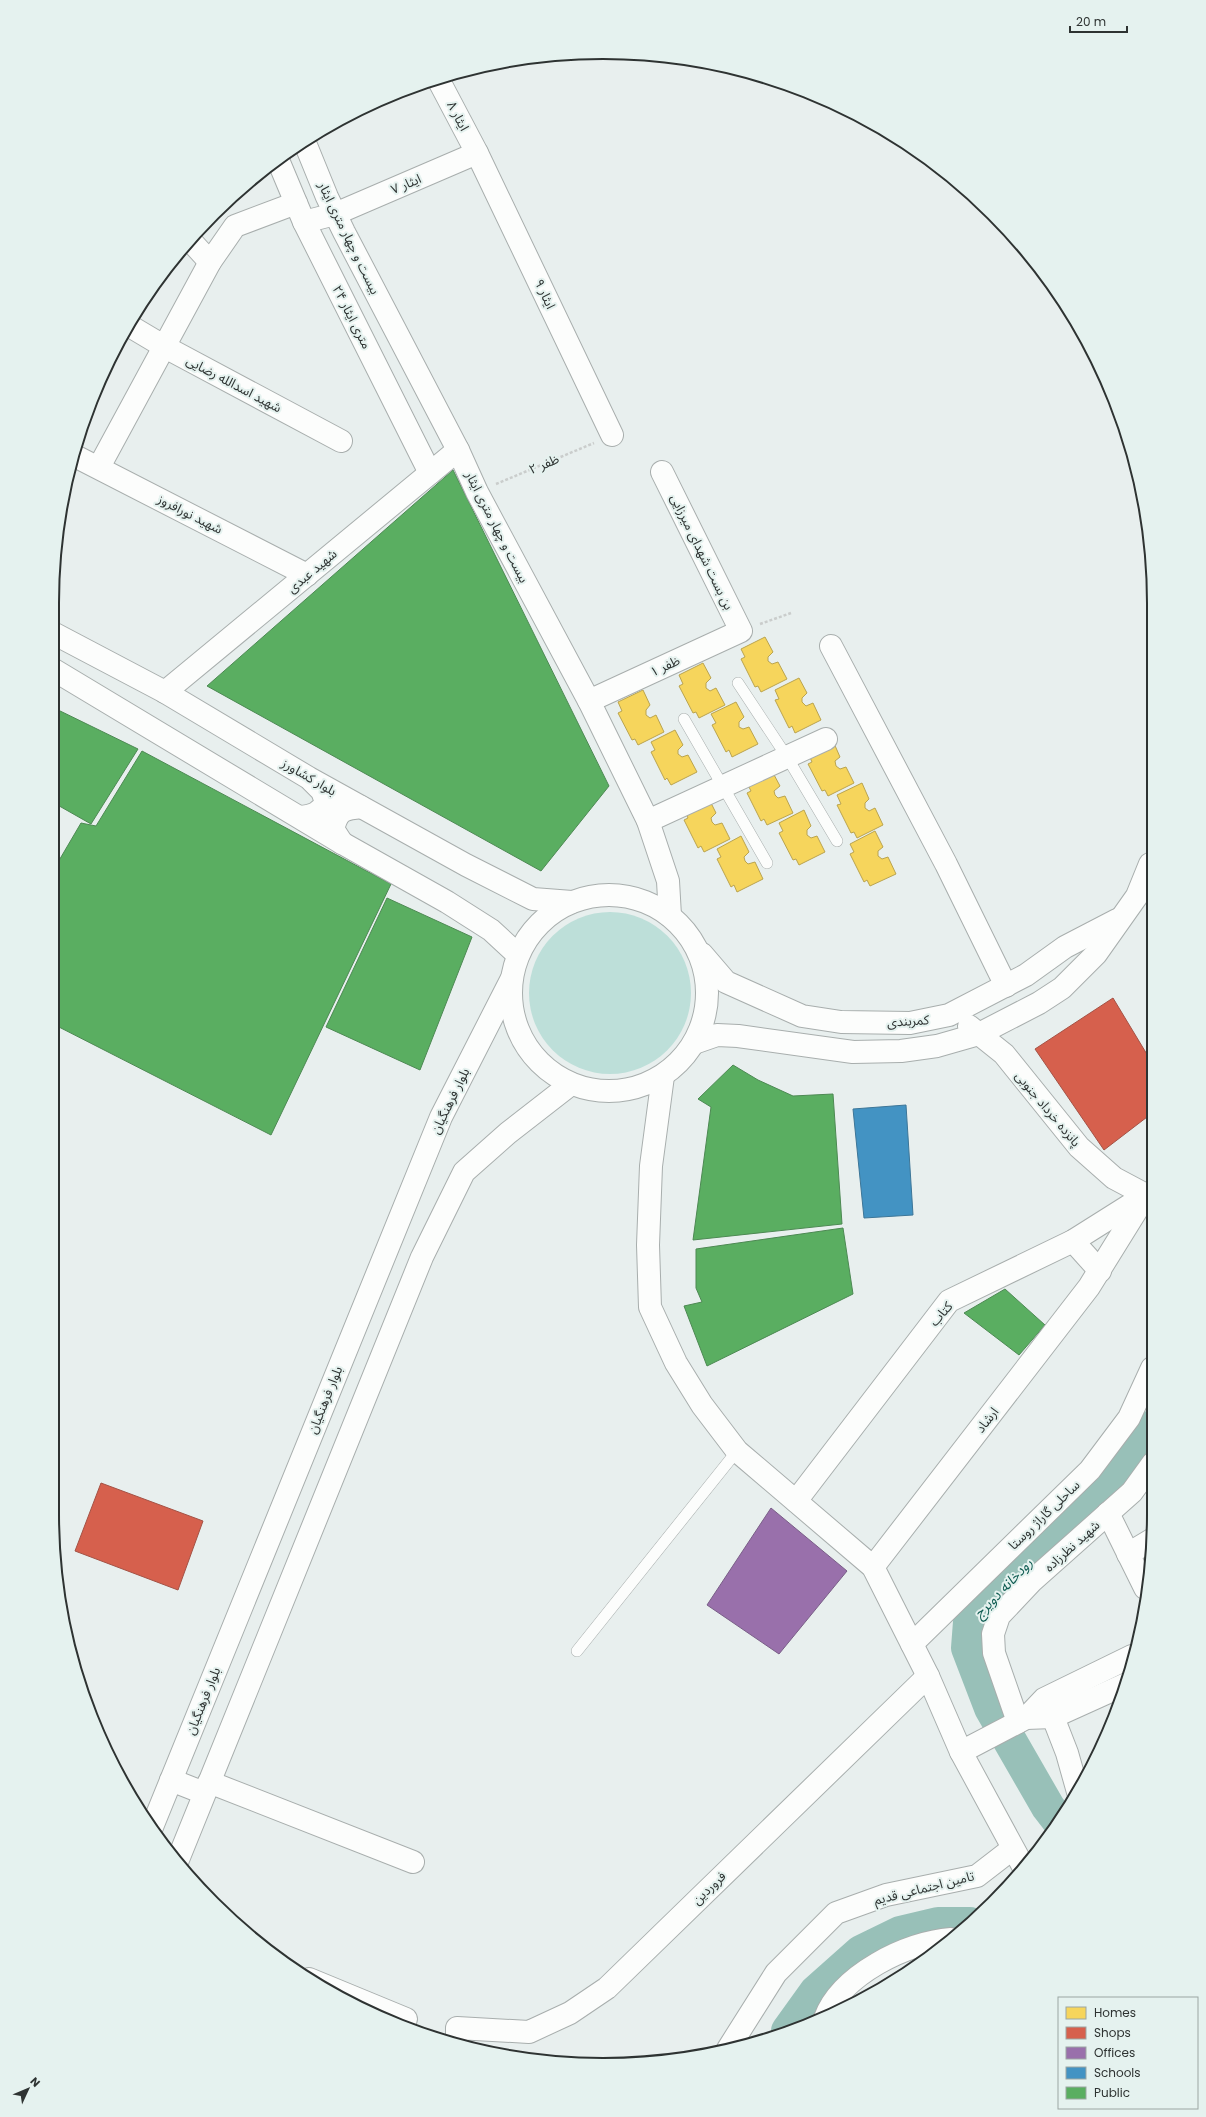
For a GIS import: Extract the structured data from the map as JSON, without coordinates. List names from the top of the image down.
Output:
{
  "streets": {
    "main road": [
      "ایثار ۸",
      "ایثار ۷",
      "بیست و چهار متری ایثار",
      "ایثار ۹",
      "۲۴ متری ایثار",
      "شهید اسدالله رضایی",
      "شهید نورافروز",
      "بن بست شهدای میرزایی",
      "شهید عبدی",
      "ظفر ۱",
      "بلوار کشاورز",
      "کمربندی",
      "بلوار فرهنگیان",
      "پانزده خرداد جنوبی",
      "کتاب",
      "ارشاد",
      "ساحلی گاراژ روستا",
      "شهید نظرزاده",
      "فروردین",
      "تامین اجتماعی قدیم"
    ],
    "path": ["ظفر ۲"]
  },
  "crossings": [
    ["ایثار ۸", "ایثار ۷"],
    ["ایثار ۸", "ایثار ۹"],
    ["ایثار ۷", "بیست و چهار متری ایثار"],
    ["ایثار ۷", "ایثار ۹"],
    ["ایثار ۷", "۲۴ متری ایثار"],
    ["ایثار ۷", "شهید اسدالله رضایی"],
    ["ایثار ۷", "شهید نورافروز"],
    ["بیست و چهار متری ایثار", "ظفر ۲"],
    ["بیست و چهار متری ایثار", "شهید عبدی"],
    ["بیست و چهار متری ایثار", "ظفر ۱"],
    ["ایثار ۹", "ظفر ۲"],
    ["۲۴ متری ایثار", "شهید عبدی"],
    ["شهید نورافروز", "شهید عبدی"],
    ["بن بست شهدای میرزایی", "ظفر ۱"],
    ["شهید عبدی", "بلوار کشاورز"],
    ["کمربندی", "پانزده خرداد جنوبی"]
  ],
  "water": ["رودخانه دویرج"],
  "legend": [
    "Homes",
    "Shops",
    "Offices",
    "Schools",
    "Public"
  ],
  "scale_bar": "20 m",
  "north": "top right"
}
